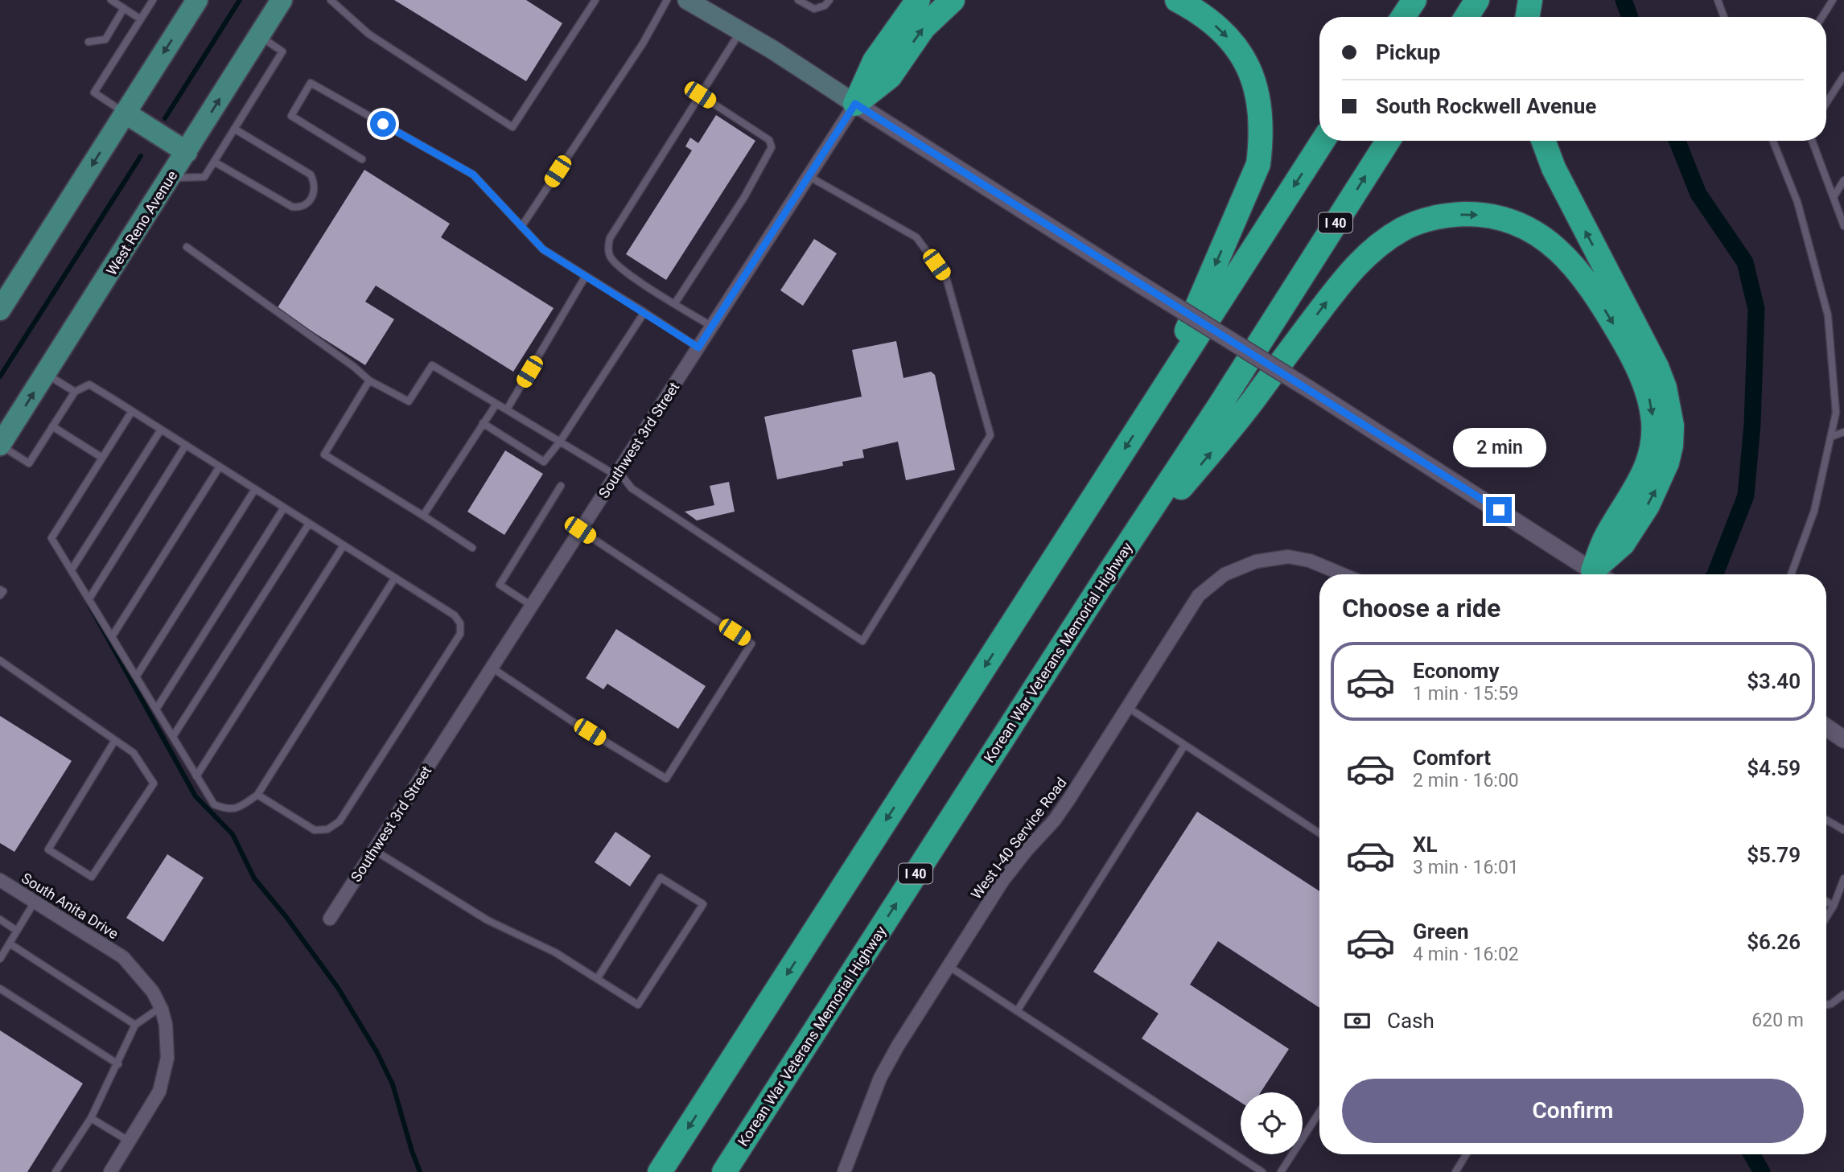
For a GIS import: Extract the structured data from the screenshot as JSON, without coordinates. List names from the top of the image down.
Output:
{
  "streets": {
    "highway": ["I 40", "Korean War Veterans Memorial Highway"],
    "main road": ["West Reno Avenue"],
    "street": ["Southwest 3rd Street", "West I-40 Service Road", "South Anita Drive"]
  },
  "page": {
    "banner": ["Pickup", "South Rockwell Avenue"],
    "bubble": "2 min",
    "heading": "Choose a ride",
    "list": [
      {
        "name": "Economy",
        "note": "1 min · 15:59",
        "value": "$3.40"
      },
      {
        "name": "Comfort",
        "note": "2 min · 16:00",
        "value": "$4.59"
      },
      {
        "name": "XL",
        "note": "3 min · 16:01",
        "value": "$5.79"
      },
      {
        "name": "Green",
        "note": "4 min · 16:02",
        "value": "$6.26"
      }
    ],
    "pay": ["Cash", "620 m"],
    "buttons": "Confirm"
  }
}
